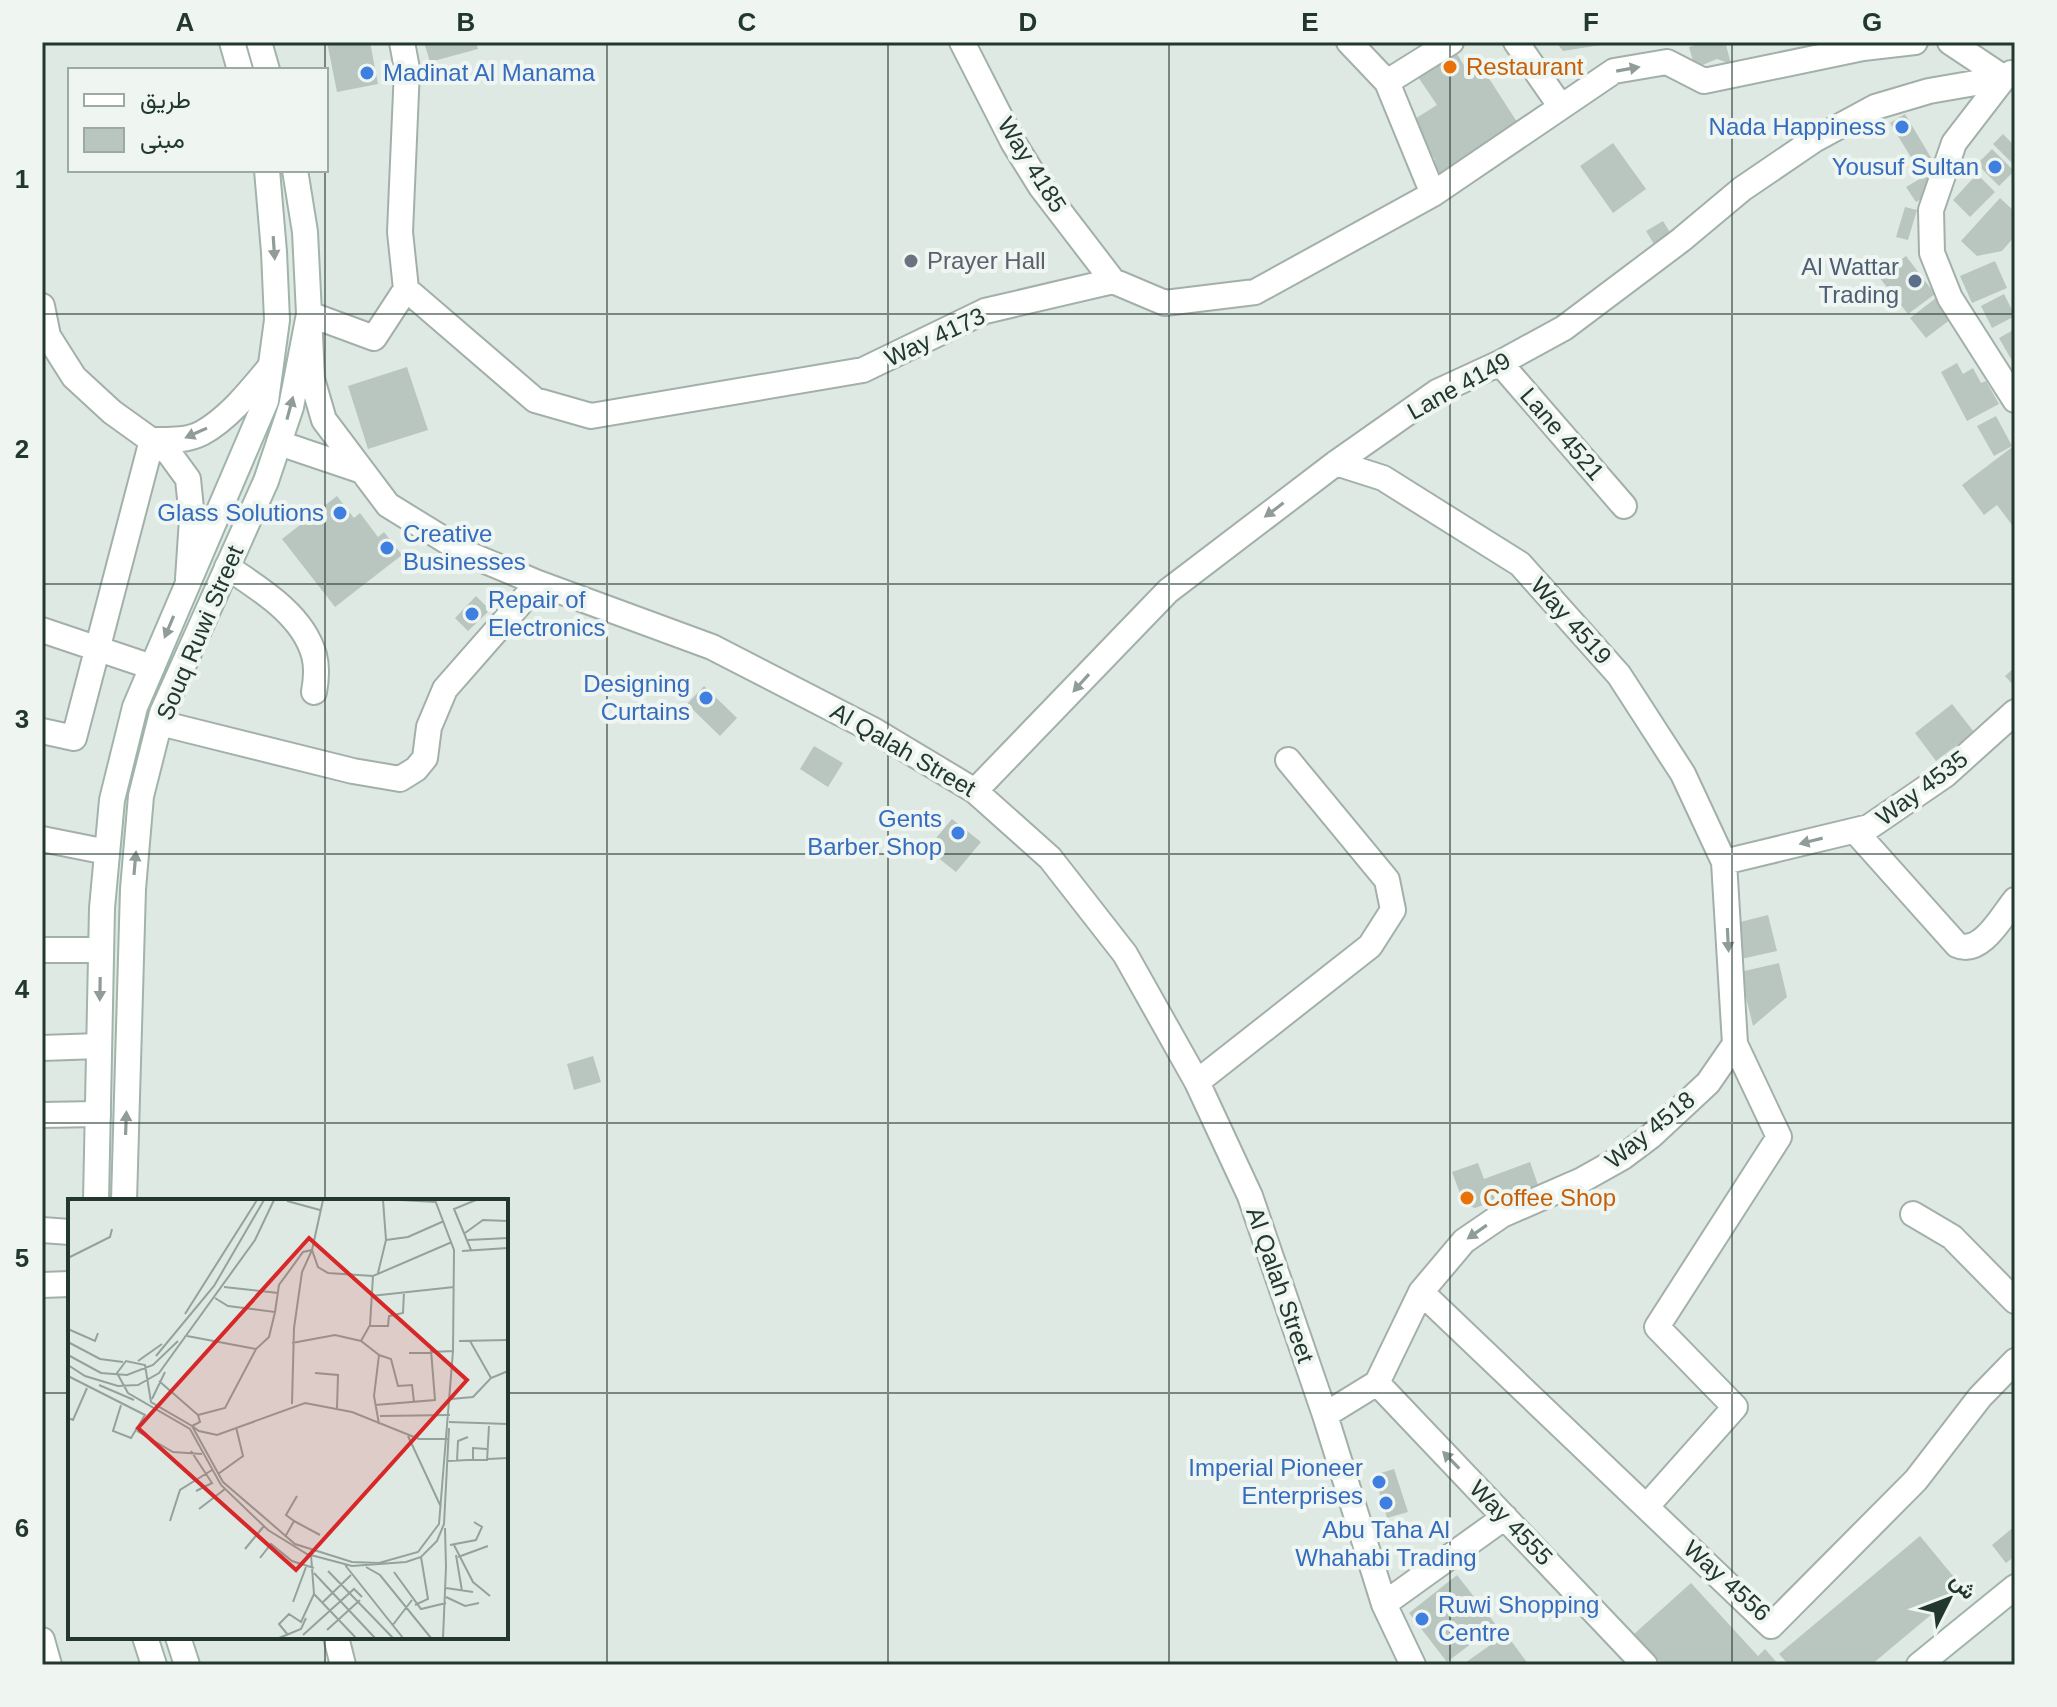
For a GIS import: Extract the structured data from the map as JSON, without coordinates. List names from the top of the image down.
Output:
{
  "streets": {
    "street": [
      "Way 4185",
      "Way 4173",
      "Lane 4149",
      "Lane 4521",
      "Way 4519",
      "Souq Ruwi Street",
      "Al Qalah Street",
      "Way 4535",
      "Way 4518",
      "Way 4555",
      "Way 4556"
    ]
  },
  "crossings": [
    ["Way 4185", "Way 4173"],
    ["Lane 4149", "Lane 4521"],
    ["Lane 4149", "Way 4519"],
    ["Lane 4149", "Al Qalah Street"],
    ["Way 4519", "Way 4535"],
    ["Souq Ruwi Street", "Al Qalah Street"],
    ["Way 4518", "Way 4555"],
    ["Way 4518", "Way 4556"]
  ],
  "one_way": [
    "Lane 4149",
    "Way 4535",
    "Way 4518",
    "Way 4555"
  ],
  "places": [
    "Restaurant",
    "Madinat Al Manama",
    "Nada Happiness",
    "Yousuf Sultan",
    "Prayer Hall",
    "Al Wattar Trading",
    "Glass Solutions",
    "Creative Businesses",
    "Repair of Electronics",
    "Designing Curtains",
    "Gents Barber Shop",
    "Coffee Shop",
    "Imperial Pioneer Enterprises",
    "Abu Taha Al Whahabi Trading",
    "Ruwi Shopping Centre"
  ],
  "legend": ["طريق", "مبنى"],
  "north": "top right",
  "grid": {
    "columns": [
      "A",
      "B",
      "C",
      "D",
      "E",
      "F",
      "G"
    ],
    "rows": [
      "1",
      "2",
      "3",
      "4",
      "5",
      "6"
    ]
  }
}
